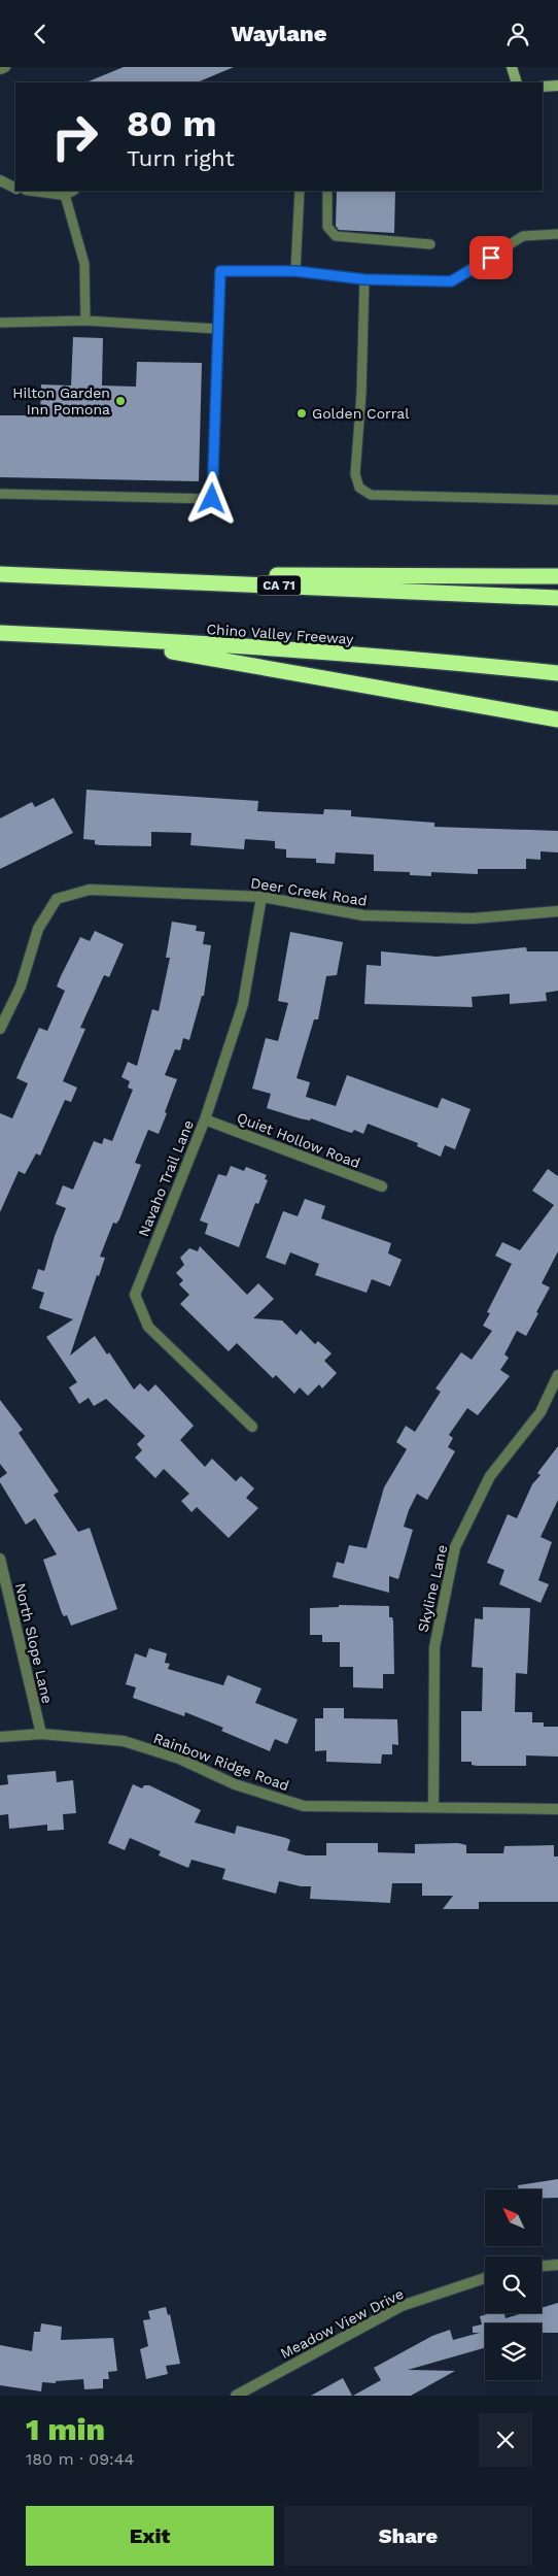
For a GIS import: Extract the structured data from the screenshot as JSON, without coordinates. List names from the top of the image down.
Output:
{
  "streets": {
    "highway": ["CA 71", "Chino Valley Freeway"],
    "street": [
      "Deer Creek Road",
      "Quiet Hollow Road",
      "Navaho Trail Lane",
      "Skyline Lane",
      "North Slope Lane",
      "Rainbow Ridge Road",
      "Meadow View Drive"
    ]
  },
  "crossings": [
    ["Deer Creek Road", "Navaho Trail Lane"],
    ["Quiet Hollow Road", "Navaho Trail Lane"],
    ["Skyline Lane", "Rainbow Ridge Road"],
    ["North Slope Lane", "Rainbow Ridge Road"]
  ],
  "places": ["Hilton Garden Inn Pomona", "Golden Corral"],
  "north": "top left",
  "page": {
    "header": "Waylane",
    "turn": ["80 m", "Turn right"],
    "heading": ["1 min", "180 m · 09:44"],
    "buttons": ["Exit", "Share"]
  }
}
